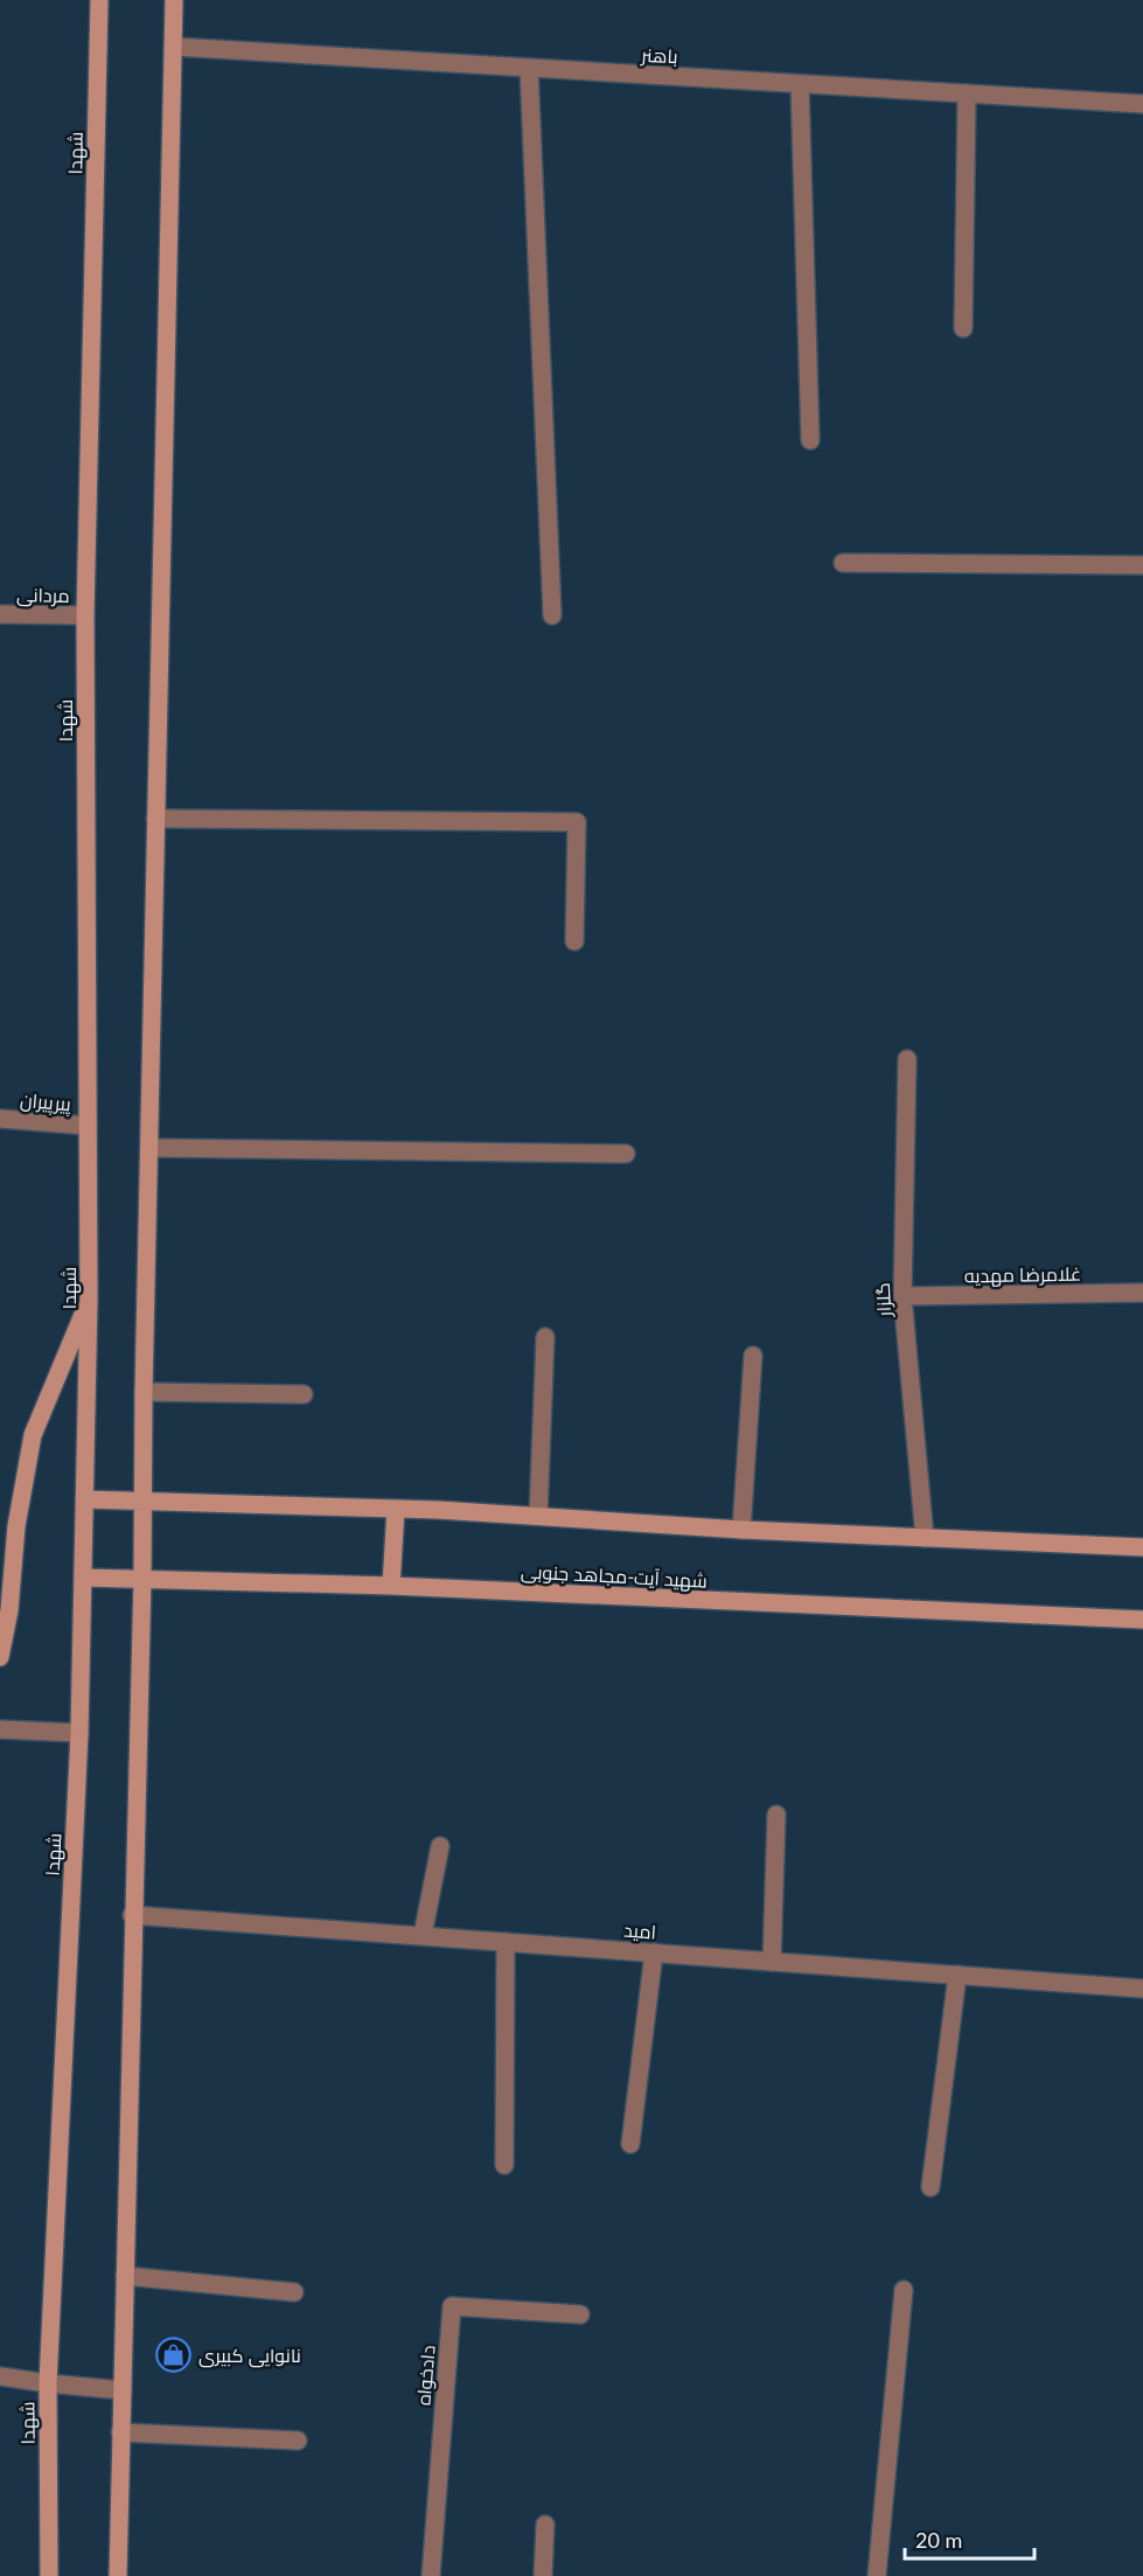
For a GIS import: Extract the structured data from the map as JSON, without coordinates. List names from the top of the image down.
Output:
{
  "streets": {
    "main road": ["شهدا", "شهید آیت-مجاهد جنوبی"],
    "street": [
      "باهنر",
      "مردانی",
      "پیرپیران",
      "غلامرضا مهدیه",
      "گلزار",
      "امید",
      "دادخواه"
    ]
  },
  "crossings": [
    ["شهدا", "مردانی"],
    ["شهدا", "پیرپیران"],
    ["شهدا", "شهید آیت-مجاهد جنوبی"],
    ["غلامرضا مهدیه", "گلزار"]
  ],
  "places": {
    "shop": ["نانوایی کبیری"]
  },
  "scale_bar": "20 m"
}
